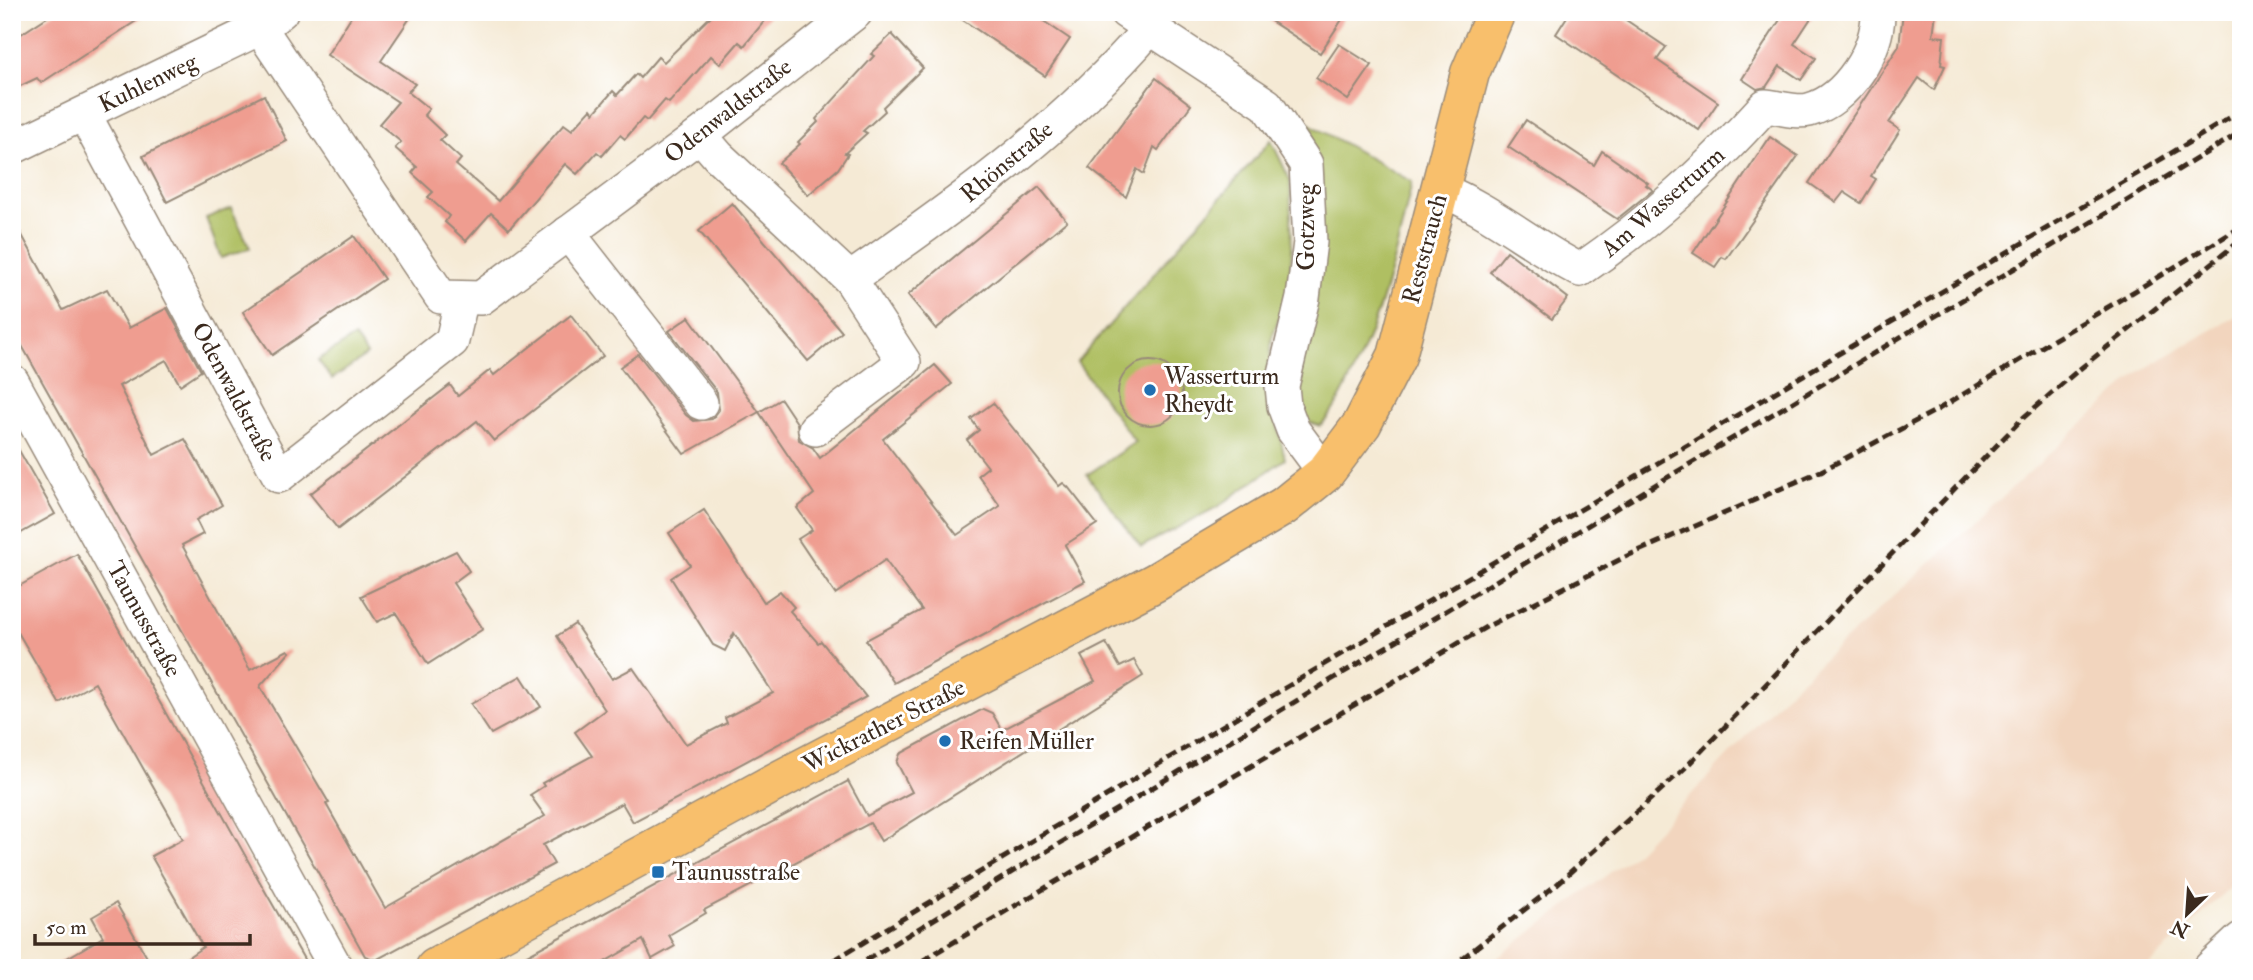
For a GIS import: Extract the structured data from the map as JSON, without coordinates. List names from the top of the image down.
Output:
{
  "streets": {
    "main road": ["Reststrauch", "Wickrather Straße"],
    "street": [
      "Kuhlenweg",
      "Odenwaldstraße",
      "Rhönstraße",
      "Am Wasserturm",
      "Gotzweg",
      "Taunusstraße"
    ]
  },
  "crossings": [
    ["Kuhlenweg", "Odenwaldstraße"],
    ["Rhönstraße", "Gotzweg"],
    ["Am Wasserturm", "Reststrauch"],
    ["Gotzweg", "Reststrauch"],
    ["Gotzweg", "Wickrather Straße"],
    ["Reststrauch", "Wickrather Straße"]
  ],
  "places": {
    "other": ["Wasserturm Rheydt", "Reifen Müller"],
    "transit": ["Taunusstraße"]
  },
  "scale_bar": "50 m",
  "north": "bottom left"
}
